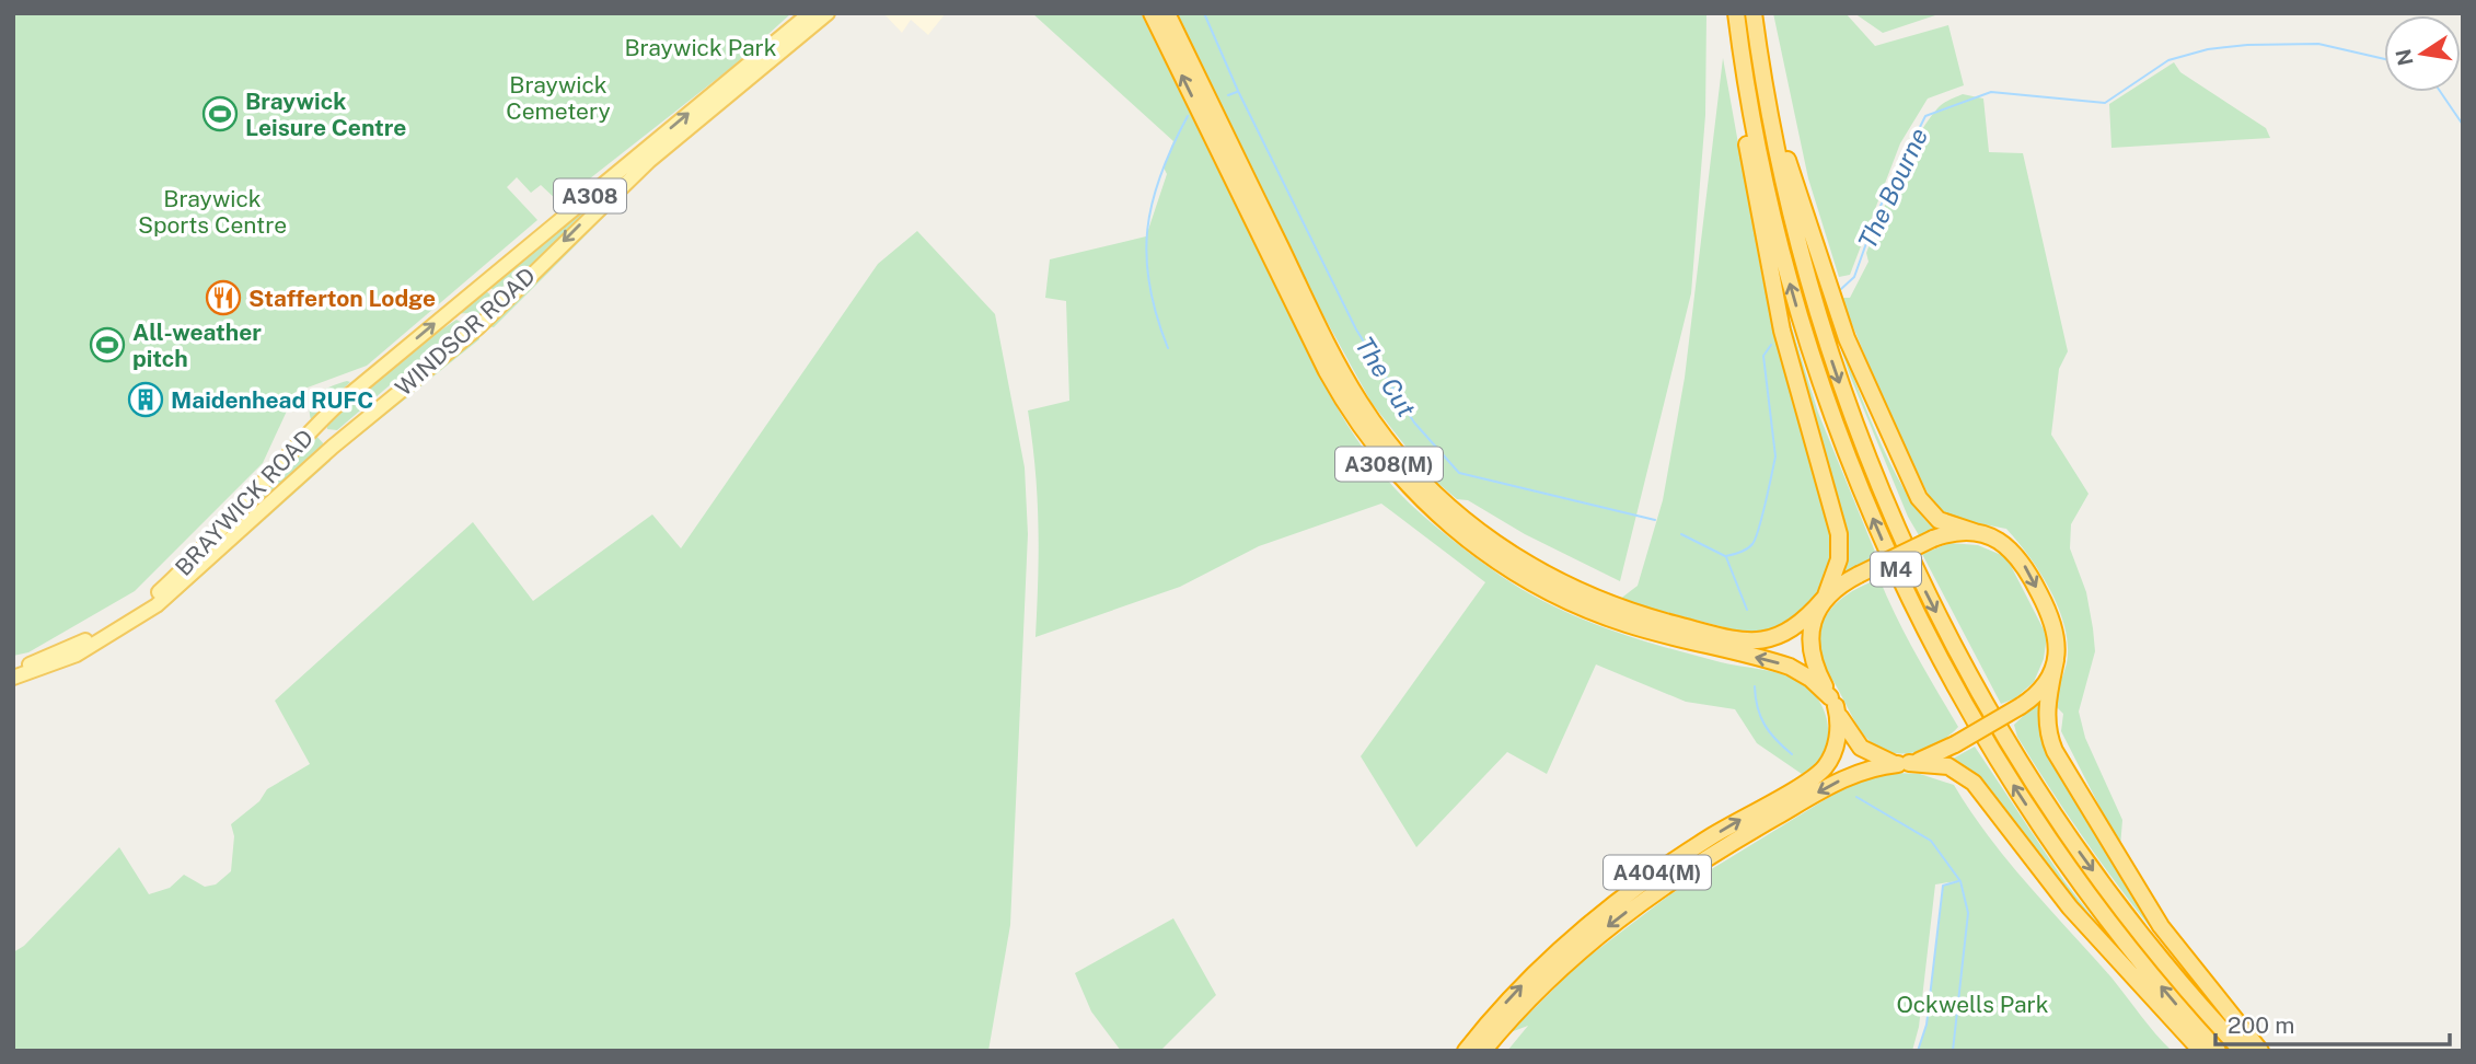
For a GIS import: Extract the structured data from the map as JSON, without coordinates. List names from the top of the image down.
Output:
{
  "streets": {
    "highway": ["A308(M)", "M4", "A404(M)"],
    "main road": ["A308", "WINDSOR ROAD", "BRAYWICK ROAD"]
  },
  "crossings": [
    ["A308(M)", "M4"],
    ["A308(M)", "A404(M)"],
    ["M4", "A404(M)"]
  ],
  "one_way": ["WINDSOR ROAD", "BRAYWICK ROAD"],
  "water": ["The Bourne", "The Cut"],
  "parks": [
    "Braywick Park",
    "Braywick Cemetery",
    "Braywick Sports Centre",
    "Ockwells Park"
  ],
  "places": {
    "sports": ["Braywick Leisure Centre", "All-weather pitch"],
    "restaurant": ["Stafferton Lodge"],
    "building": ["Maidenhead RUFC"]
  },
  "scale_bar": "200 m",
  "north": "left"
}
